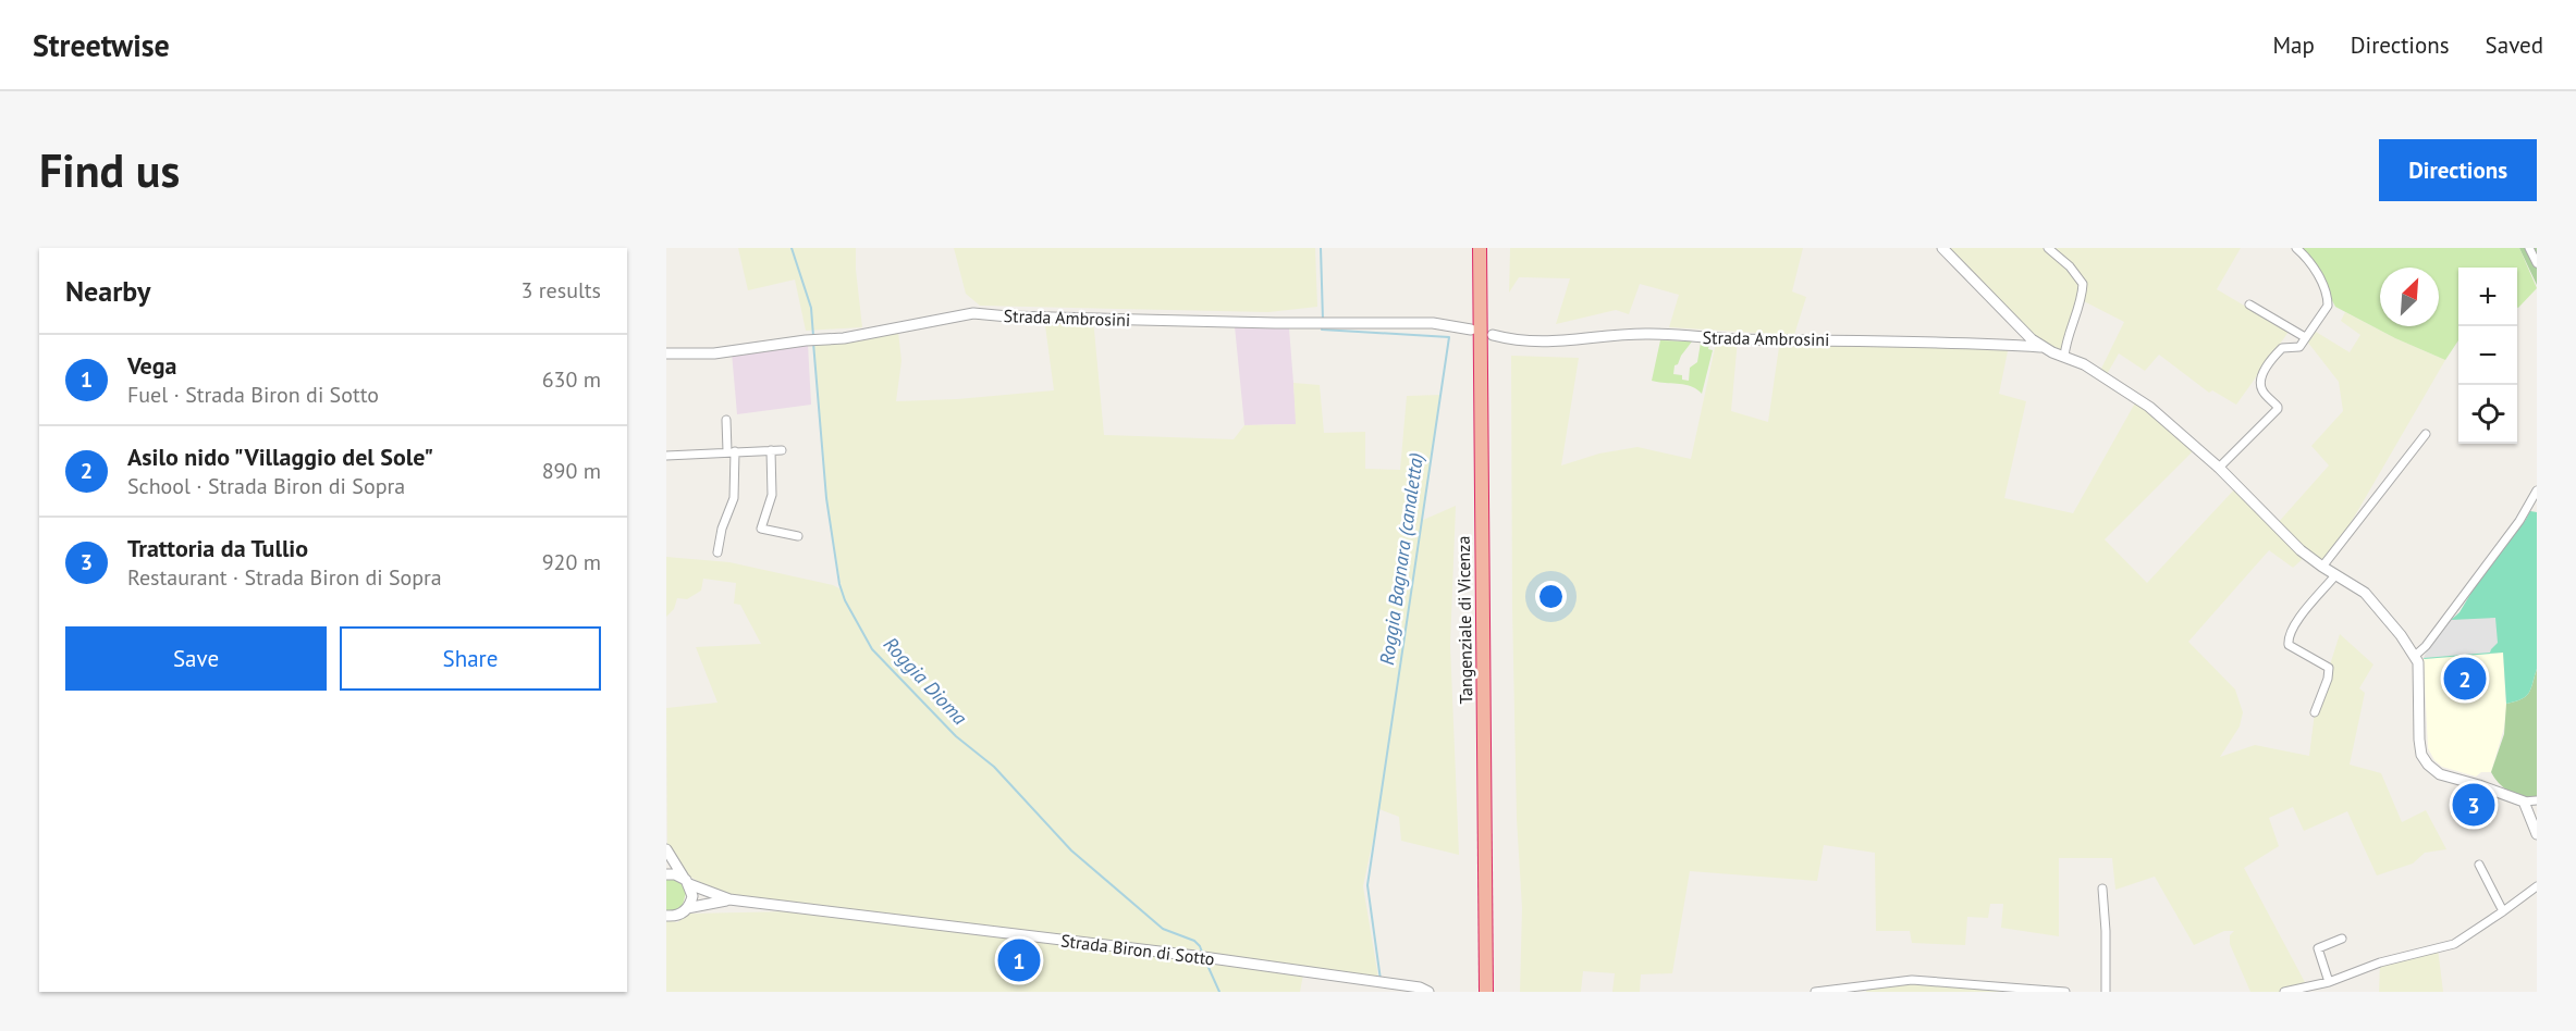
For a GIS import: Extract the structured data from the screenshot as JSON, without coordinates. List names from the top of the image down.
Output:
{
  "streets": {
    "highway": ["Tangenziale di Vicenza"],
    "street": ["Strada Ambrosini", "Strada Biron di Sotto"]
  },
  "water": ["Roggia Bagnara (canaletta)", "Roggia Dioma"],
  "north": "top right",
  "page": {
    "header": "Streetwise",
    "nav": ["Map", "Directions", "Saved"],
    "buttons": [
      "Directions",
      ["Save", "Share"]
    ],
    "title": "Find us",
    "heading": ["Nearby", "3 results"],
    "map_buttons": ["+", "−"],
    "list": [
      {
        "mark": "1",
        "name": "Vega",
        "note": "Fuel · Strada Biron di Sotto",
        "value": "630 m"
      },
      {
        "mark": "2",
        "name": "Asilo nido \"Villaggio del Sole\"",
        "note": "School · Strada Biron di Sopra",
        "value": "890 m"
      },
      {
        "mark": "3",
        "name": "Trattoria da Tullio",
        "note": "Restaurant · Strada Biron di Sopra",
        "value": "920 m"
      }
    ],
    "pins": ["2", "3", "1"]
  }
}
